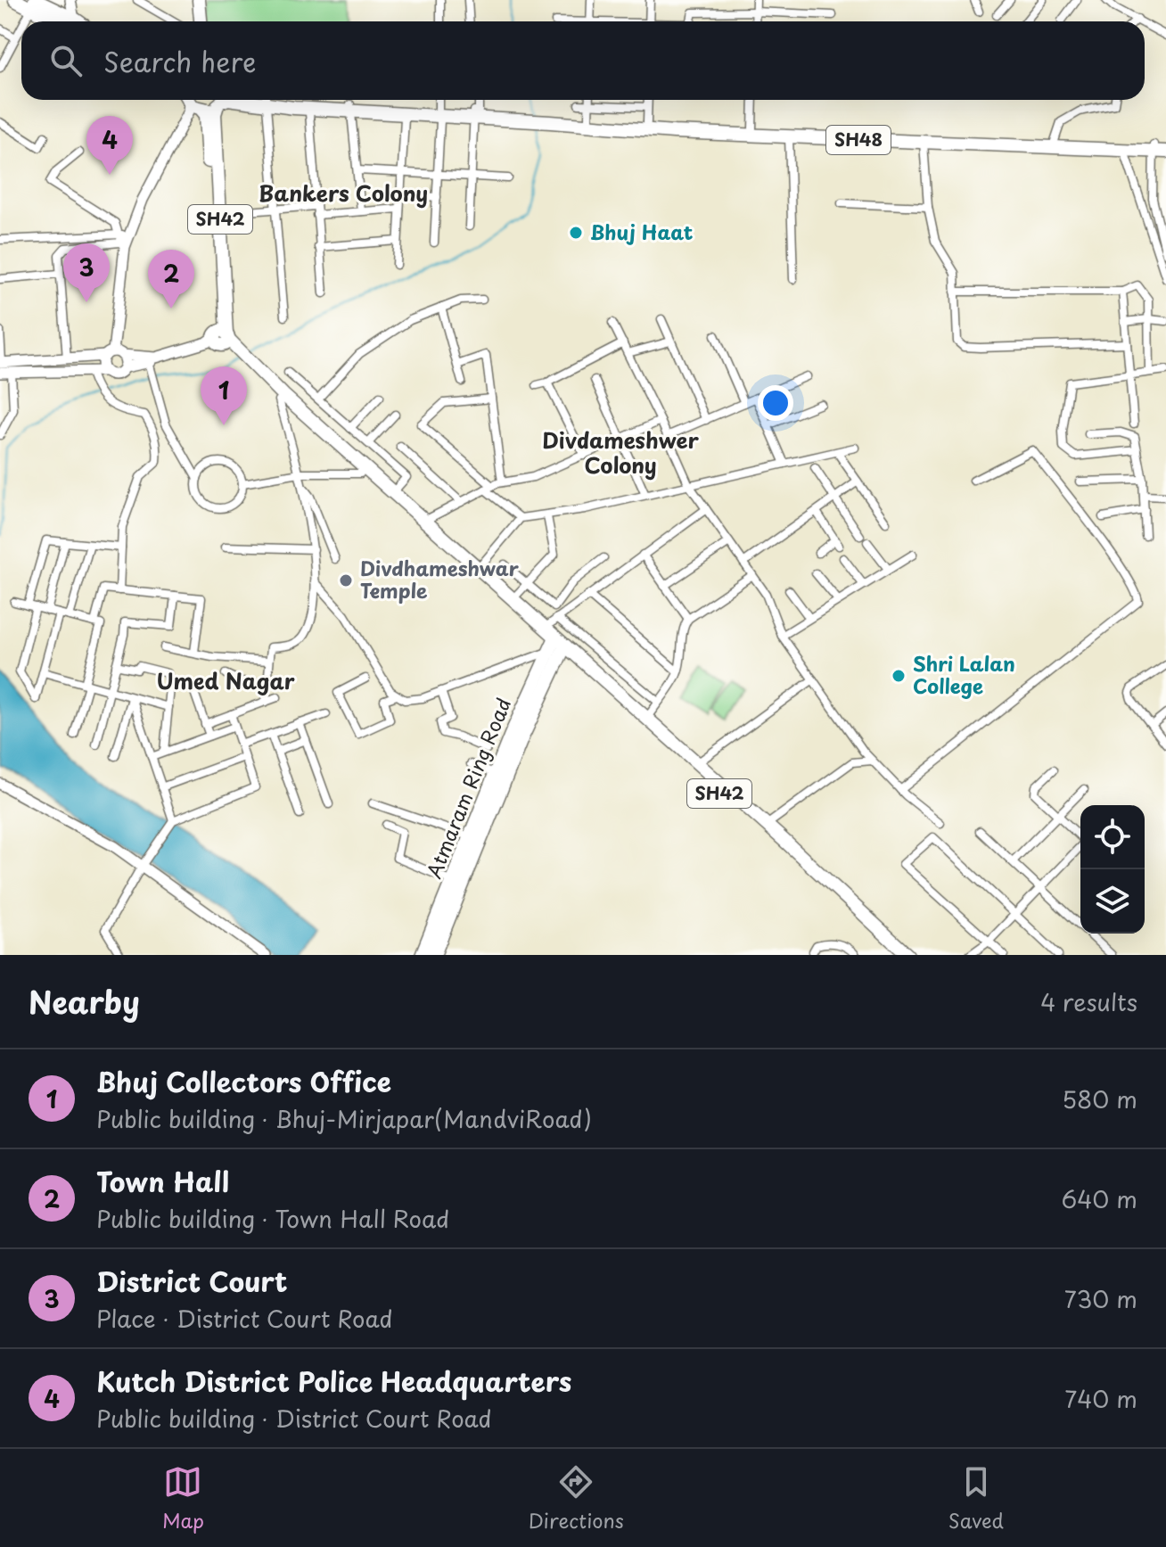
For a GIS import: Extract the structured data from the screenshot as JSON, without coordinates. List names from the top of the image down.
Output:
{
  "streets": {
    "main road": ["SH48", "SH42", "Atmaram Ring Road"]
  },
  "crossings": [
    ["SH42", "Atmaram Ring Road"]
  ],
  "districts": ["Bankers Colony", "Divdameshwer Colony", "Umed Nagar"],
  "places": ["Bhuj Haat", "Divdhameshwar Temple", "Shri Lalan College"],
  "page": {
    "search": "Search here",
    "pins": [
      "4",
      "3",
      "2",
      "1"
    ],
    "heading": ["Nearby", "4 results"],
    "list": [
      {
        "mark": "1",
        "name": "Bhuj Collectors Office",
        "note": "Public building · Bhuj-Mirjapar(MandviRoad)",
        "value": "580 m"
      },
      {
        "mark": "2",
        "name": "Town Hall",
        "note": "Public building · Town Hall Road",
        "value": "640 m"
      },
      {
        "mark": "3",
        "name": "District Court",
        "note": "Place · District Court Road",
        "value": "730 m"
      },
      {
        "mark": "4",
        "name": "Kutch District Police Headquarters",
        "note": "Public building · District Court Road",
        "value": "740 m"
      }
    ],
    "nav": ["Map", "Directions", "Saved"]
  }
}
